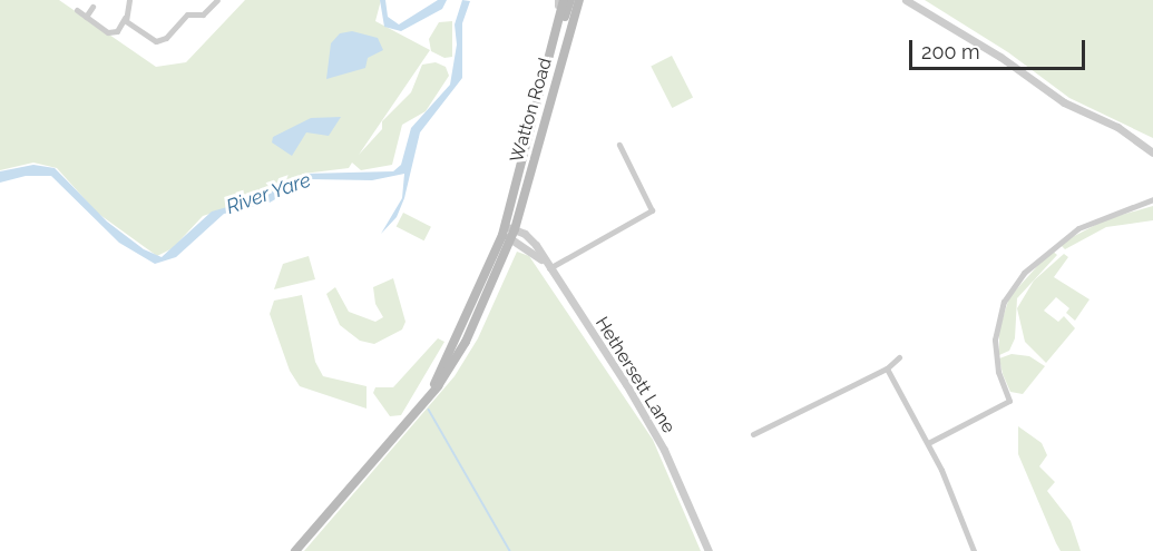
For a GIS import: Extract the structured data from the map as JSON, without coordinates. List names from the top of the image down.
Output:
{
  "streets": {
    "main road": ["Watton Road"],
    "street": ["Hethersett Lane"]
  },
  "crossings": [
    ["Watton Road", "Hethersett Lane"]
  ],
  "water": ["River Yare"],
  "scale_bar": "200 m"
}
